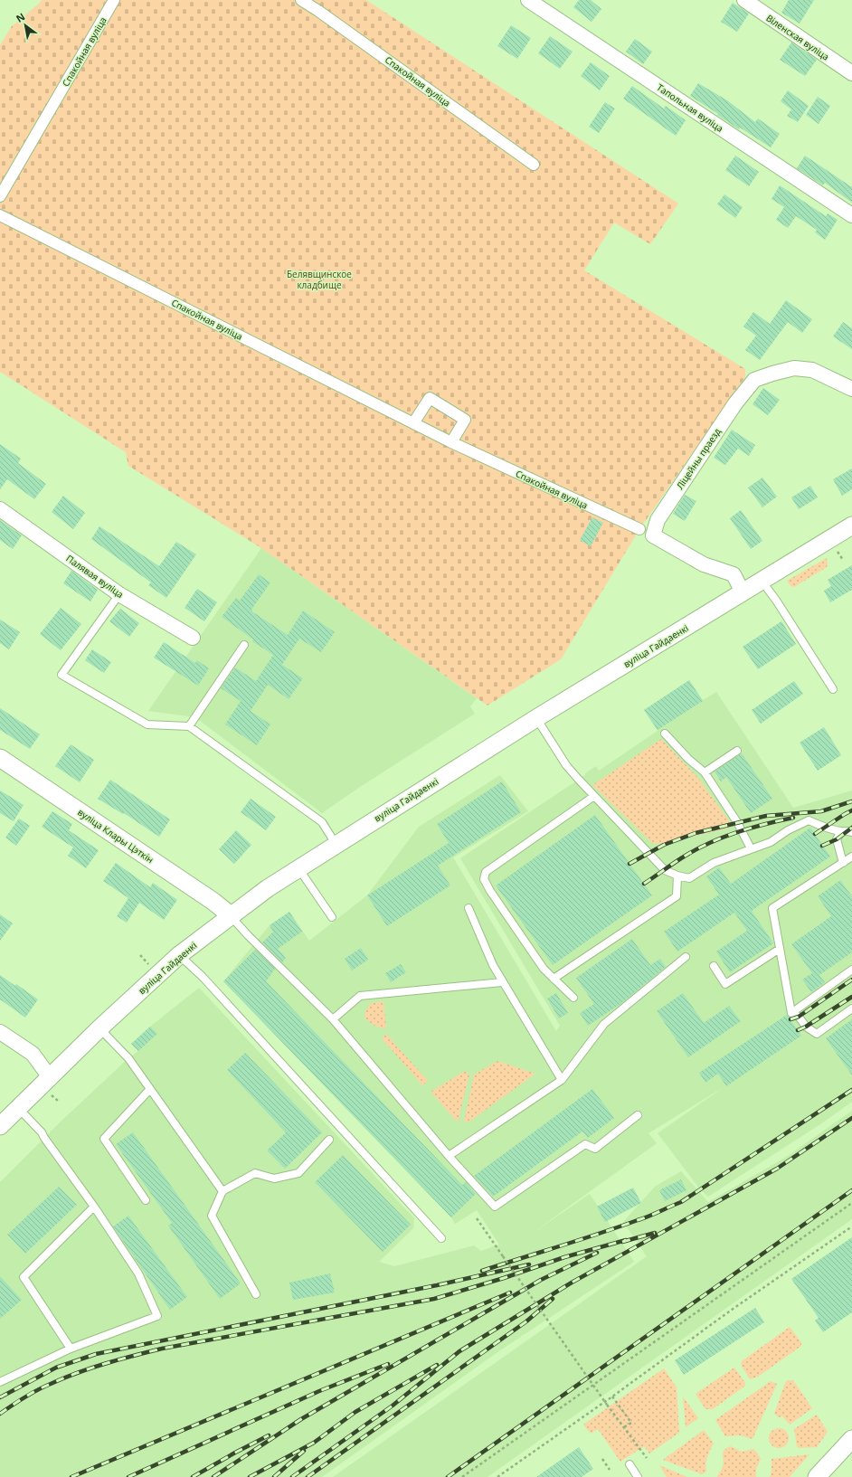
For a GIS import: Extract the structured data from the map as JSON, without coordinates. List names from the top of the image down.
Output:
{
  "streets": {
    "street": [
      "Віленская вуліца",
      "Спакойная вуліца",
      "Тапольная вуліца",
      "Ліцейны праезд",
      "Палявая вуліца",
      "вуліца Гайдаенкі",
      "вуліца Клары Цэткін"
    ]
  },
  "crossings": [
    ["Спакойная вуліца", "Ліцейны праезд"],
    ["вуліца Гайдаенкі", "вуліца Клары Цэткін"]
  ],
  "parks": ["Белявщинское кладбище"],
  "north": "top left"
}
